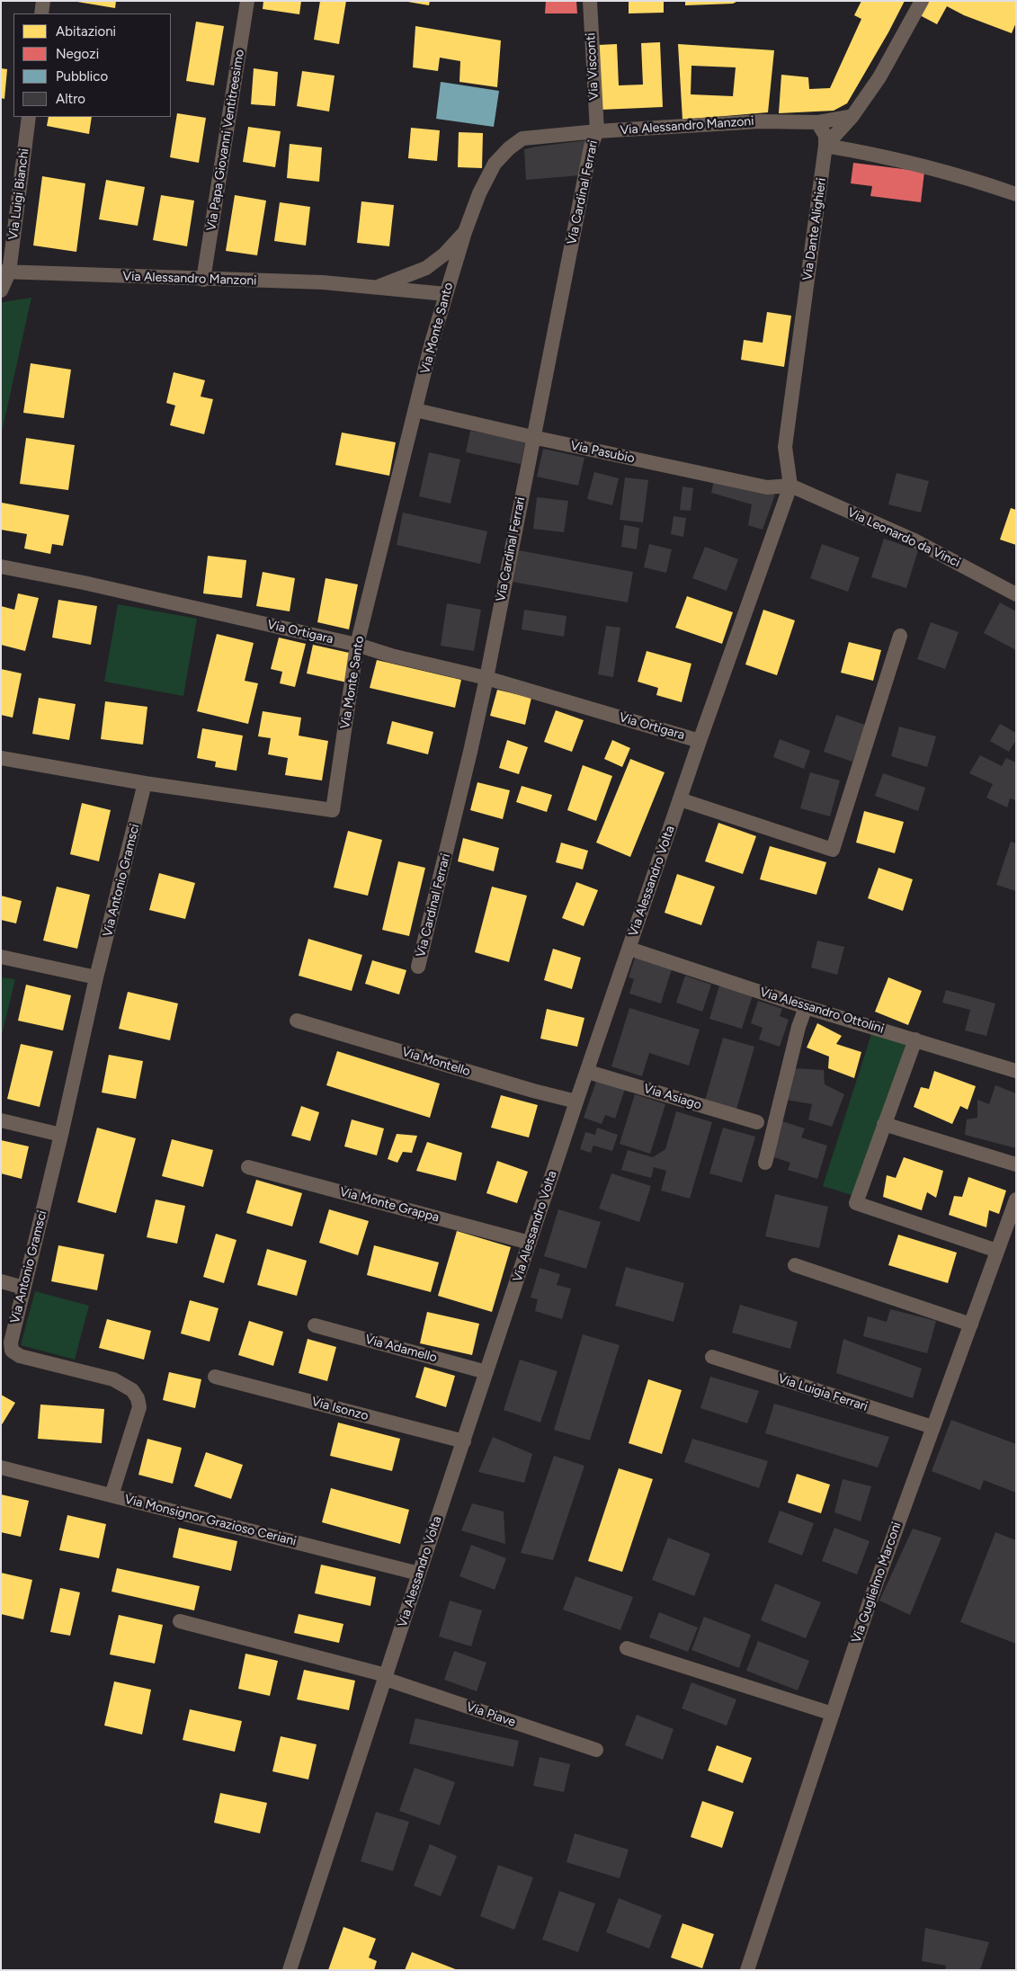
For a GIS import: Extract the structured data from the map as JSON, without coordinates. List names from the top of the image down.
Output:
{
  "streets": {
    "street": [
      "Via Visconti",
      "Via Alessandro Manzoni",
      "Via Papa Giovanni Ventitreesimo",
      "Via Cardinal Ferrari",
      "Via Luigi Bianchi",
      "Via Dante Alighieri",
      "Via Monte Santo",
      "Via Pasubio",
      "Via Leonardo da Vinci",
      "Via Ortigara",
      "Via Antonio Gramsci",
      "Via Alessandro Volta",
      "Via Alessandro Ottolini",
      "Via Montello",
      "Via Asiago",
      "Via Monte Grappa",
      "Via Adamello",
      "Via Luigia Ferrari",
      "Via Isonzo",
      "Via Monsignor Grazioso Ceriani",
      "Via Guglielmo Marconi",
      "Via Piave"
    ]
  },
  "crossings": [
    ["Via Visconti", "Via Alessandro Manzoni"],
    ["Via Visconti", "Via Cardinal Ferrari"],
    ["Via Alessandro Manzoni", "Via Papa Giovanni Ventitreesimo"],
    ["Via Alessandro Manzoni", "Via Cardinal Ferrari"],
    ["Via Alessandro Manzoni", "Via Luigi Bianchi"],
    ["Via Alessandro Manzoni", "Via Monte Santo"],
    ["Via Cardinal Ferrari", "Via Pasubio"],
    ["Via Cardinal Ferrari", "Via Ortigara"],
    ["Via Dante Alighieri", "Via Pasubio"],
    ["Via Dante Alighieri", "Via Leonardo da Vinci"],
    ["Via Dante Alighieri", "Via Alessandro Volta"],
    ["Via Monte Santo", "Via Pasubio"],
    ["Via Monte Santo", "Via Ortigara"],
    ["Via Monte Santo", "Via Antonio Gramsci"],
    ["Via Pasubio", "Via Leonardo da Vinci"],
    ["Via Pasubio", "Via Alessandro Volta"],
    ["Via Leonardo da Vinci", "Via Alessandro Volta"],
    ["Via Ortigara", "Via Alessandro Volta"],
    ["Via Antonio Gramsci", "Via Monsignor Grazioso Ceriani"],
    ["Via Alessandro Volta", "Via Alessandro Ottolini"],
    ["Via Alessandro Volta", "Via Montello"],
    ["Via Alessandro Volta", "Via Asiago"],
    ["Via Alessandro Volta", "Via Monte Grappa"],
    ["Via Alessandro Volta", "Via Adamello"],
    ["Via Alessandro Volta", "Via Isonzo"],
    ["Via Alessandro Volta", "Via Monsignor Grazioso Ceriani"],
    ["Via Alessandro Volta", "Via Piave"],
    ["Via Luigia Ferrari", "Via Guglielmo Marconi"]
  ],
  "legend": [
    "Abitazioni",
    "Negozi",
    "Pubblico",
    "Altro"
  ]
}
